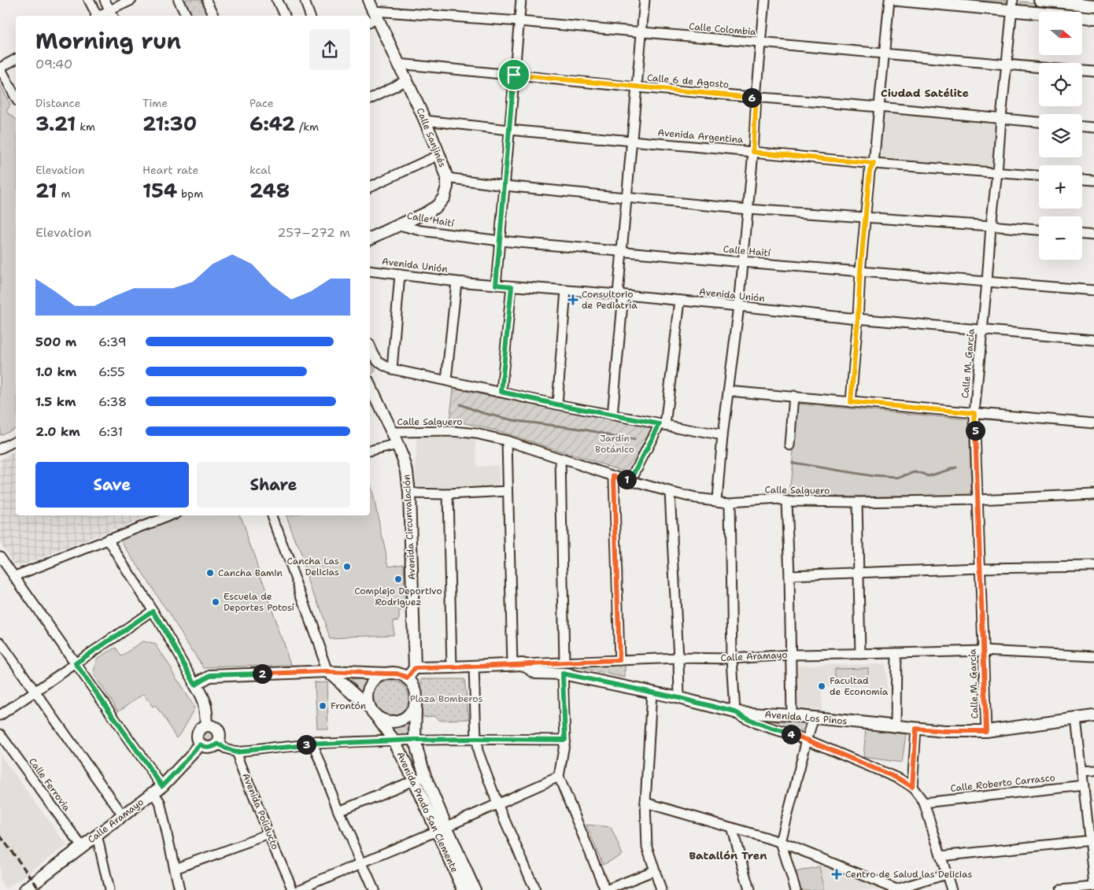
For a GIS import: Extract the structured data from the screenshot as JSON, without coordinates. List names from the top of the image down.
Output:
{
  "streets": {
    "main road": [
      "Calle Sanjinés",
      "Avenida Circunvalación",
      "Calle Aramayo",
      "Avenida Los Pinos",
      "Avenida Prado San Clemente"
    ],
    "street": [
      "Calle Colombia",
      "Calle 6 de Agosto",
      "Avenida Argentina",
      "Calle Haití",
      "Avenida Unión",
      "Calle M. García",
      "Calle Salguero",
      "Calle Roberto Carrasco",
      "Calle Ferrovia",
      "Avenida Poliducto"
    ]
  },
  "crossings": [
    ["Calle Colombia", "Calle Sanjinés"],
    ["Calle Colombia", "Calle M. García"],
    ["Calle 6 de Agosto", "Calle Sanjinés"],
    ["Calle 6 de Agosto", "Calle M. García"],
    ["Avenida Argentina", "Calle Sanjinés"],
    ["Avenida Argentina", "Calle M. García"],
    ["Calle Sanjinés", "Calle Haití"],
    ["Calle Haití", "Calle M. García"],
    ["Avenida Unión", "Calle M. García"],
    ["Calle M. García", "Calle Salguero"],
    ["Calle M. García", "Calle Aramayo"],
    ["Calle M. García", "Avenida Los Pinos"],
    ["Calle Salguero", "Avenida Circunvalación"],
    ["Avenida Circunvalación", "Calle Aramayo"],
    ["Calle Aramayo", "Avenida Los Pinos"],
    ["Calle Aramayo", "Calle Ferrovia"]
  ],
  "districts": ["Ciudad Satélite", "Batallón Tren"],
  "parks": ["Jardín Botánico", "Plaza Bomberos"],
  "places": {
    "health": ["Consultorio de Pediatría", "Centro de Salud las Delicias"],
    "other": [
      "Cancha Las Delicias",
      "Cancha Bamin",
      "Complejo Deportivo Rodriguez",
      "Escuela de Deportes Potosí",
      "Facultad de Economía",
      "Frontón"
    ]
  },
  "north": "right",
  "page": {
    "map_buttons": ["+", "−"],
    "heading": ["Morning run", "09:40"],
    "stats": [
      ["Distance", "3.21 km"],
      ["Time", "21:30"],
      ["Pace", "6:42 /km"],
      ["Elevation", "21 m"],
      ["Heart rate", "154 bpm"],
      ["kcal", "248"]
    ],
    "pins": [
      "6",
      "5",
      "1",
      "2",
      "4",
      "3"
    ],
    "chart": ["Elevation", "257–272 m"],
    "list": [
      {
        "name": "500 m",
        "note": "6:39"
      },
      {
        "name": "1.0 km",
        "note": "6:55"
      },
      {
        "name": "1.5 km",
        "note": "6:38"
      },
      {
        "name": "2.0 km",
        "note": "6:31"
      }
    ],
    "buttons": ["Save", "Share"]
  }
}
